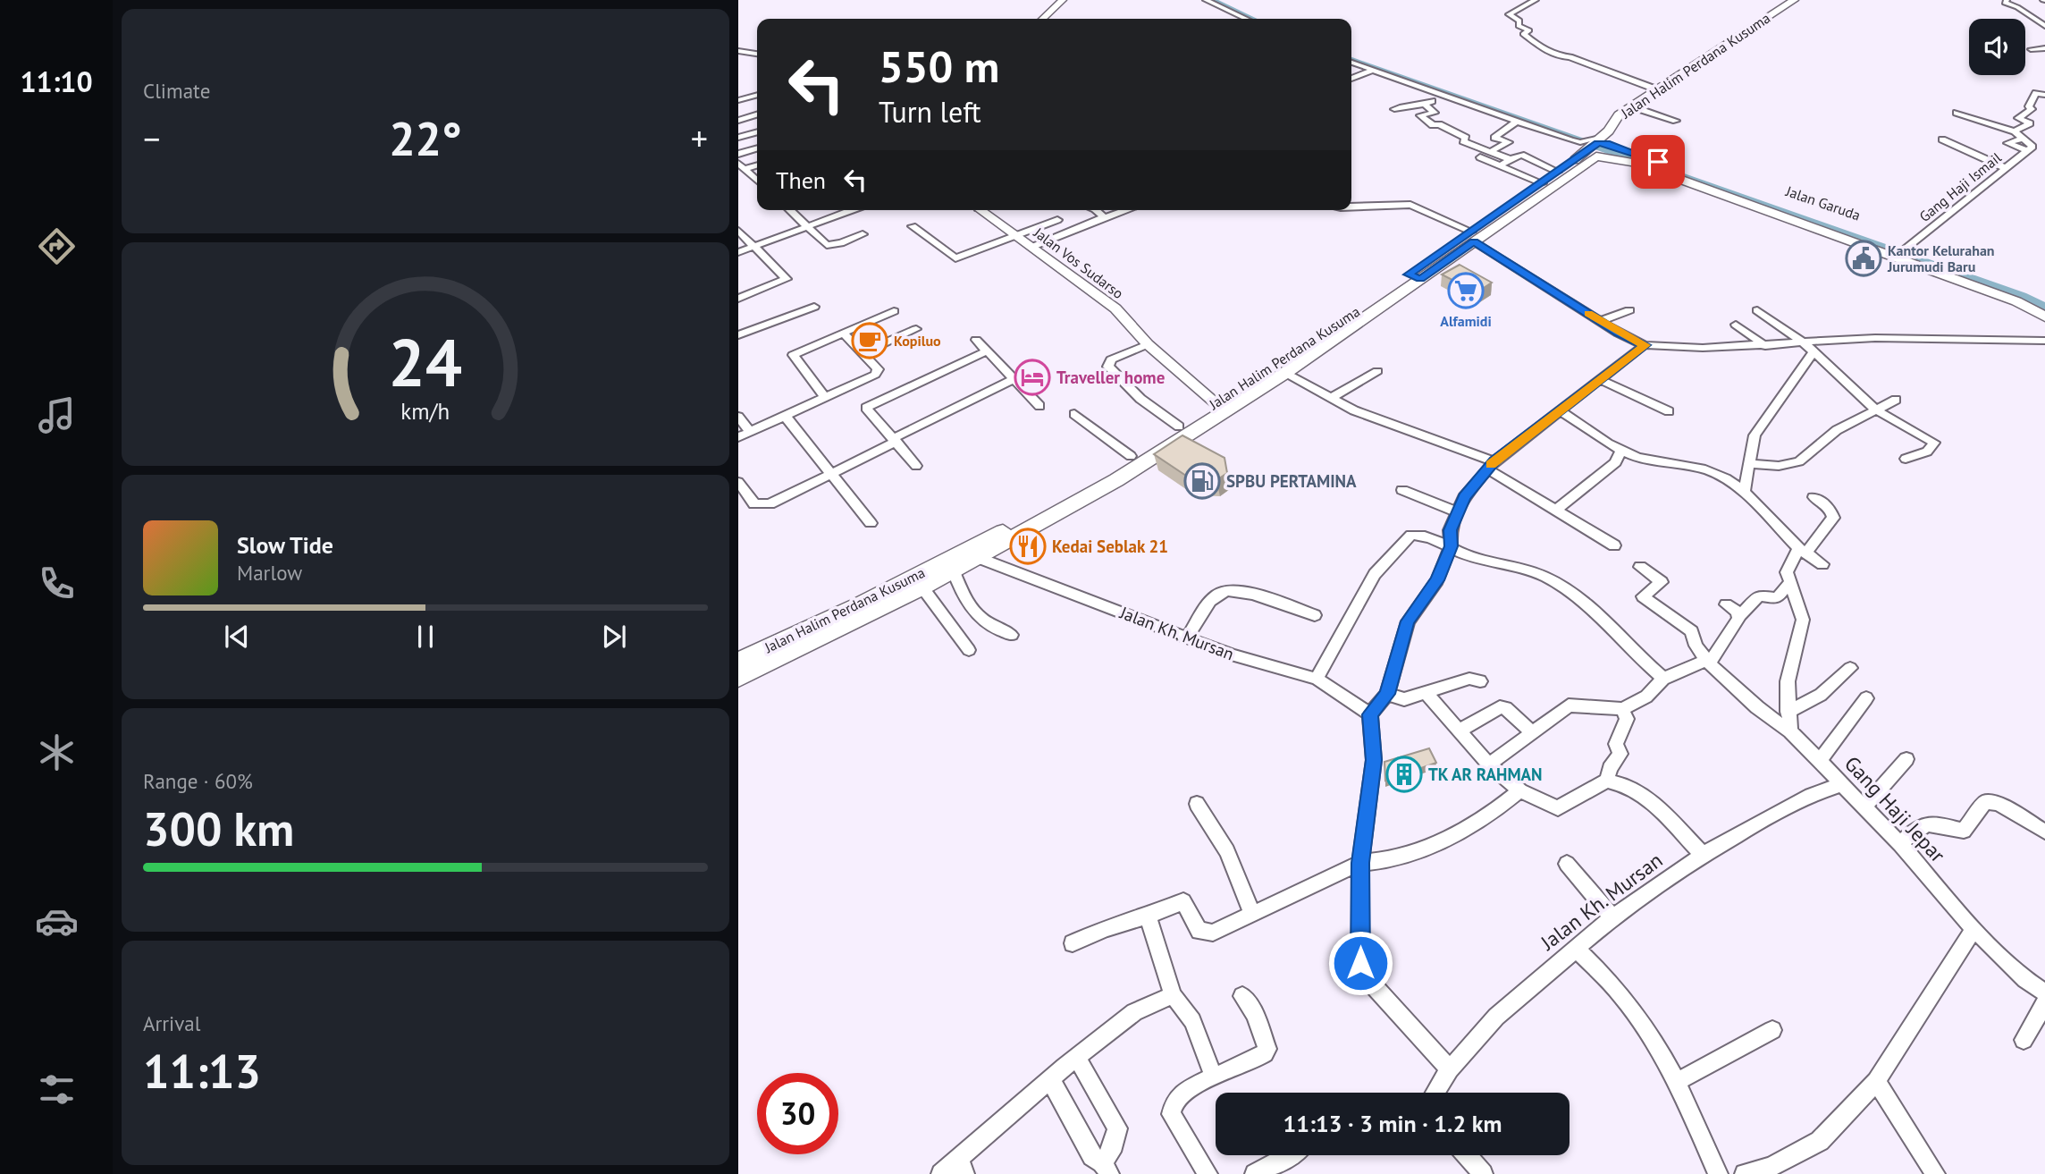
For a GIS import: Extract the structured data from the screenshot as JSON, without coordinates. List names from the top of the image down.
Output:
{
  "streets": {
    "main road": ["Jalan Halim Perdana Kusuma", "Jalan Garuda"],
    "street": [
      "Gang Haji Ismail",
      "Jalan Vos Sudarso",
      "Jalan Kh. Mursan",
      "Gang Haji Jepar"
    ]
  },
  "crossings": [
    ["Jalan Halim Perdana Kusuma", "Jalan Garuda"],
    ["Jalan Halim Perdana Kusuma", "Jalan Vos Sudarso"],
    ["Jalan Halim Perdana Kusuma", "Jalan Kh. Mursan"],
    ["Gang Haji Ismail", "Jalan Garuda"],
    ["Jalan Kh. Mursan", "Gang Haji Jepar"]
  ],
  "places": {
    "public building": ["Kantor Kelurahan Jurumudi Baru"],
    "supermarket": ["Alfamidi"],
    "cafe": ["Kopiluo"],
    "hotel": ["Traveller home"],
    "fuel station": ["SPBU PERTAMINA"],
    "restaurant": ["Kedai Seblak 21"],
    "building": ["TK AR RAHMAN"]
  },
  "page": {
    "tabs": "11:10",
    "tile": [
      "Climate",
      ["Range · 60%", "300 km"],
      ["Arrival", "11:13"]
    ],
    "turn": ["550 m", "Turn left"],
    "heat": ["−", "22°", "+"],
    "then": "Then",
    "song": ["Slow Tide", "Marlow"],
    "limit": "30",
    "trip": "11:13 · 3 min · 1.2 km",
    "gauge": ["24", "km/h"]
  }
}
